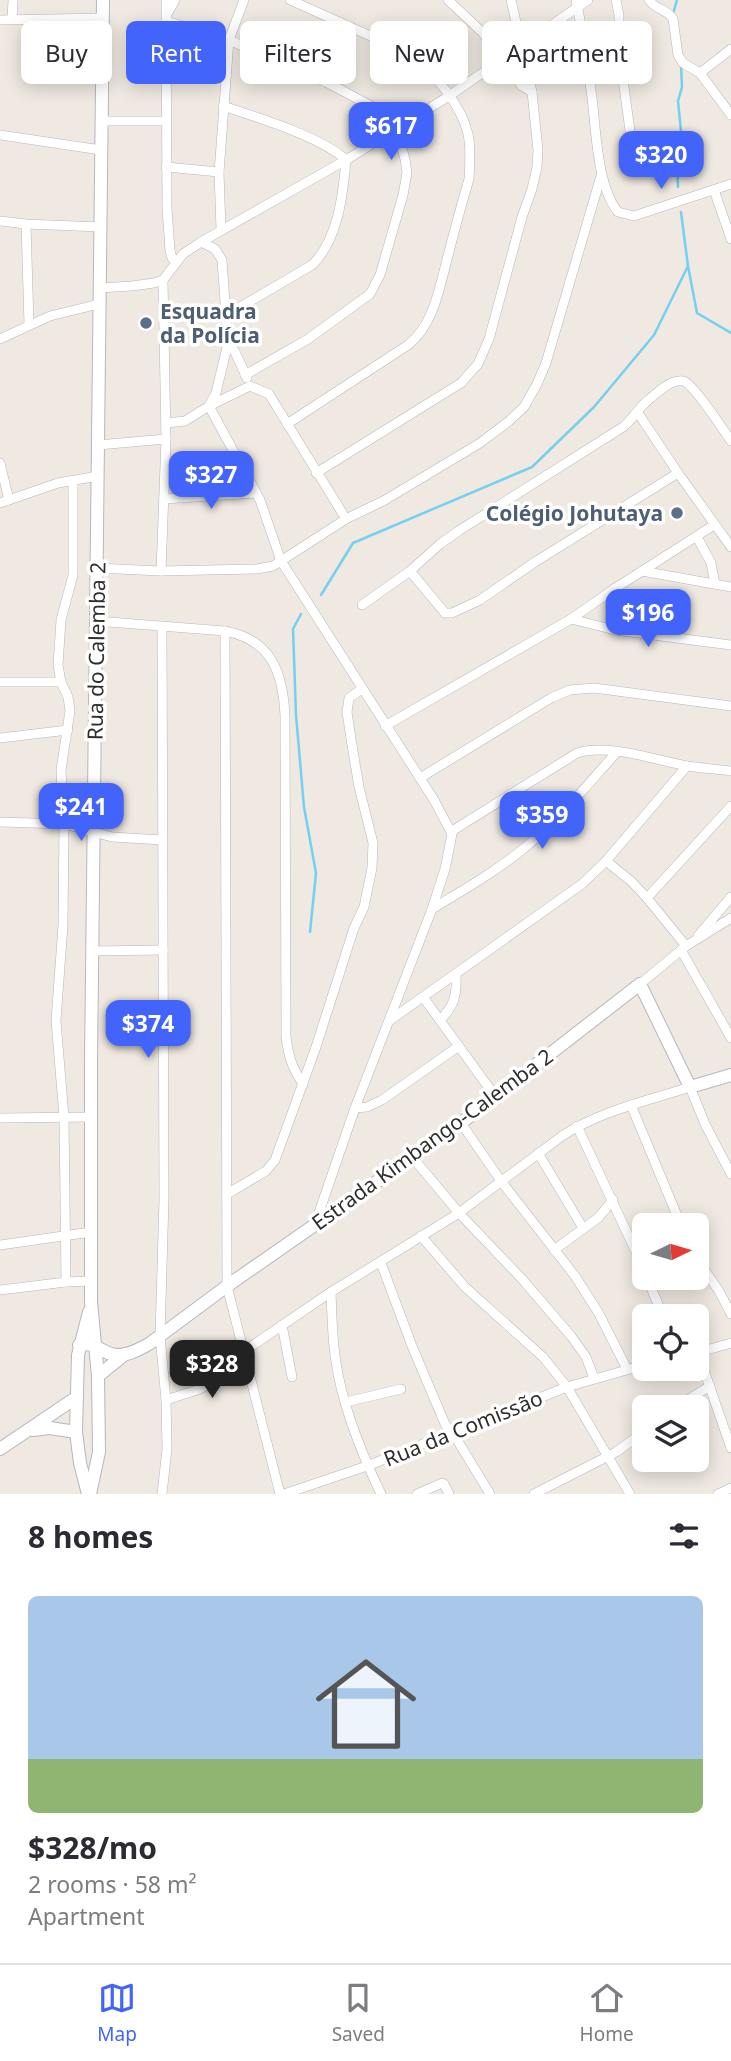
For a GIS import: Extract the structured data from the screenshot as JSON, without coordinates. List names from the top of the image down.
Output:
{
  "streets": {
    "main road": ["Rua do Calemba 2", "Estrada Kimbango-Calemba 2"],
    "street": ["Rua da Comissão"]
  },
  "crossings": [
    ["Rua do Calemba 2", "Estrada Kimbango-Calemba 2"]
  ],
  "places": ["Esquadra da Polícia", "Colégio Johutaya"],
  "north": "right",
  "page": {
    "chip": [
      "Buy",
      "Rent",
      "Filters",
      "New",
      "Apartment"
    ],
    "price": [
      "$617",
      "$320",
      "$327",
      "$196",
      "$241",
      "$359",
      "$374",
      "$328"
    ],
    "heading": "8 homes",
    "list": [
      {
        "name": "$328/mo",
        "note": "2 rooms · 58 m² · Apartment"
      }
    ],
    "tabs": ["Map", "Saved", "Home"]
  }
}
